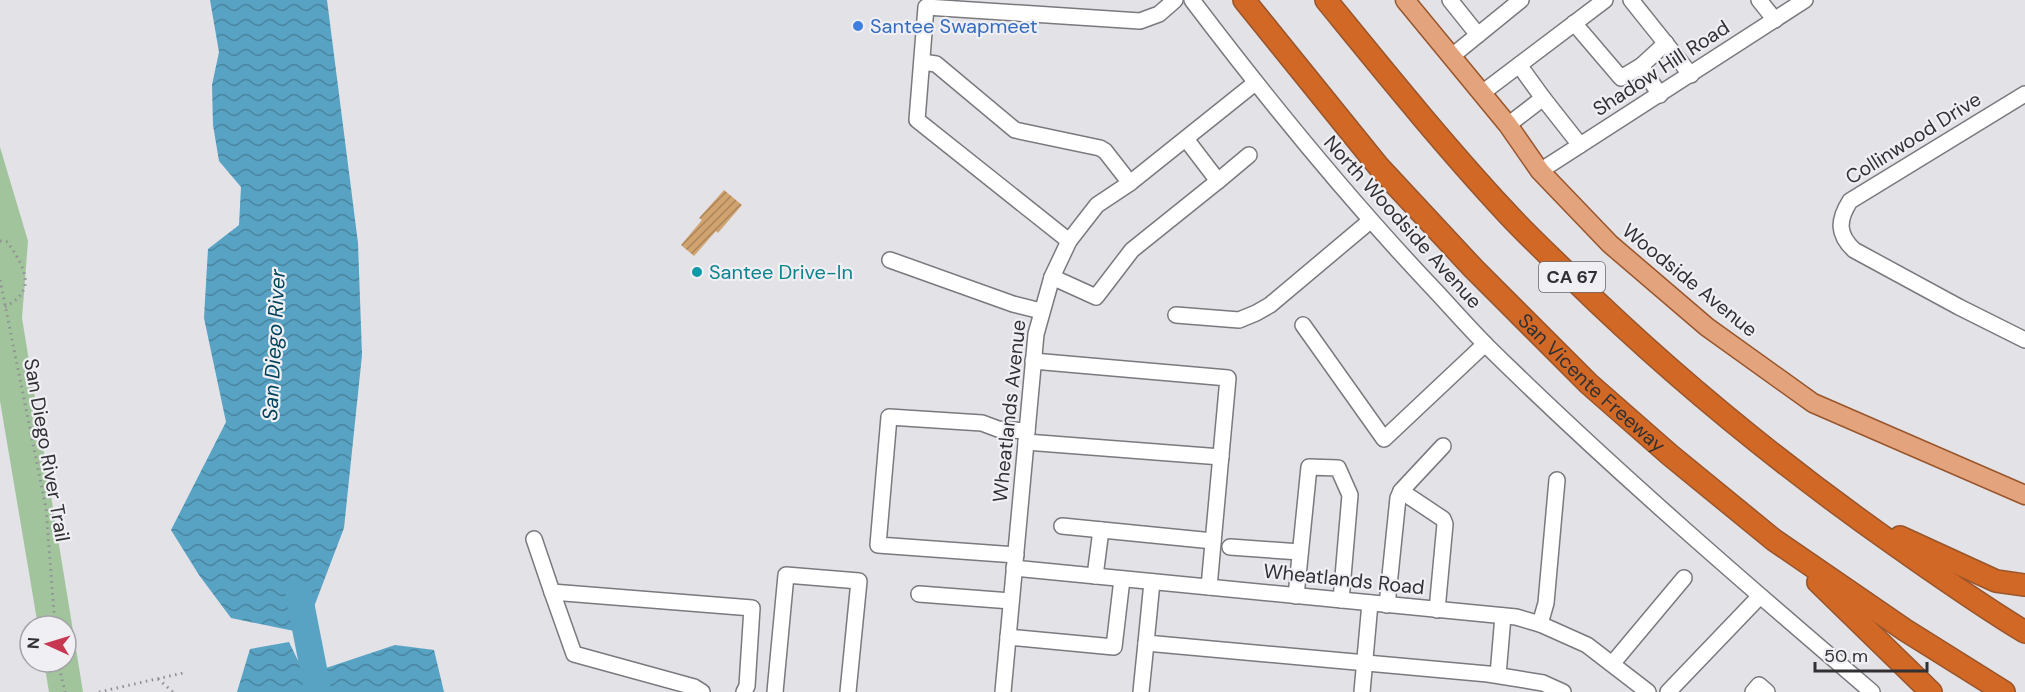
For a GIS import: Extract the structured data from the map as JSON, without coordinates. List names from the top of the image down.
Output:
{
  "streets": {
    "highway": ["CA 67", "San Vicente Freeway"],
    "main road": ["Woodside Avenue"],
    "street": [
      "Shadow Hill Road",
      "Collinwood Drive",
      "North Woodside Avenue",
      "Wheatlands Avenue",
      "Wheatlands Road"
    ],
    "path": ["San Diego River Trail"]
  },
  "crossings": [
    ["Shadow Hill Road", "Woodside Avenue"],
    ["North Woodside Avenue", "Wheatlands Avenue"],
    ["Wheatlands Avenue", "Wheatlands Road"]
  ],
  "water": ["San Diego River"],
  "places": ["Santee Swapmeet", "Santee Drive-In"],
  "scale_bar": "50 m",
  "north": "left"
}
